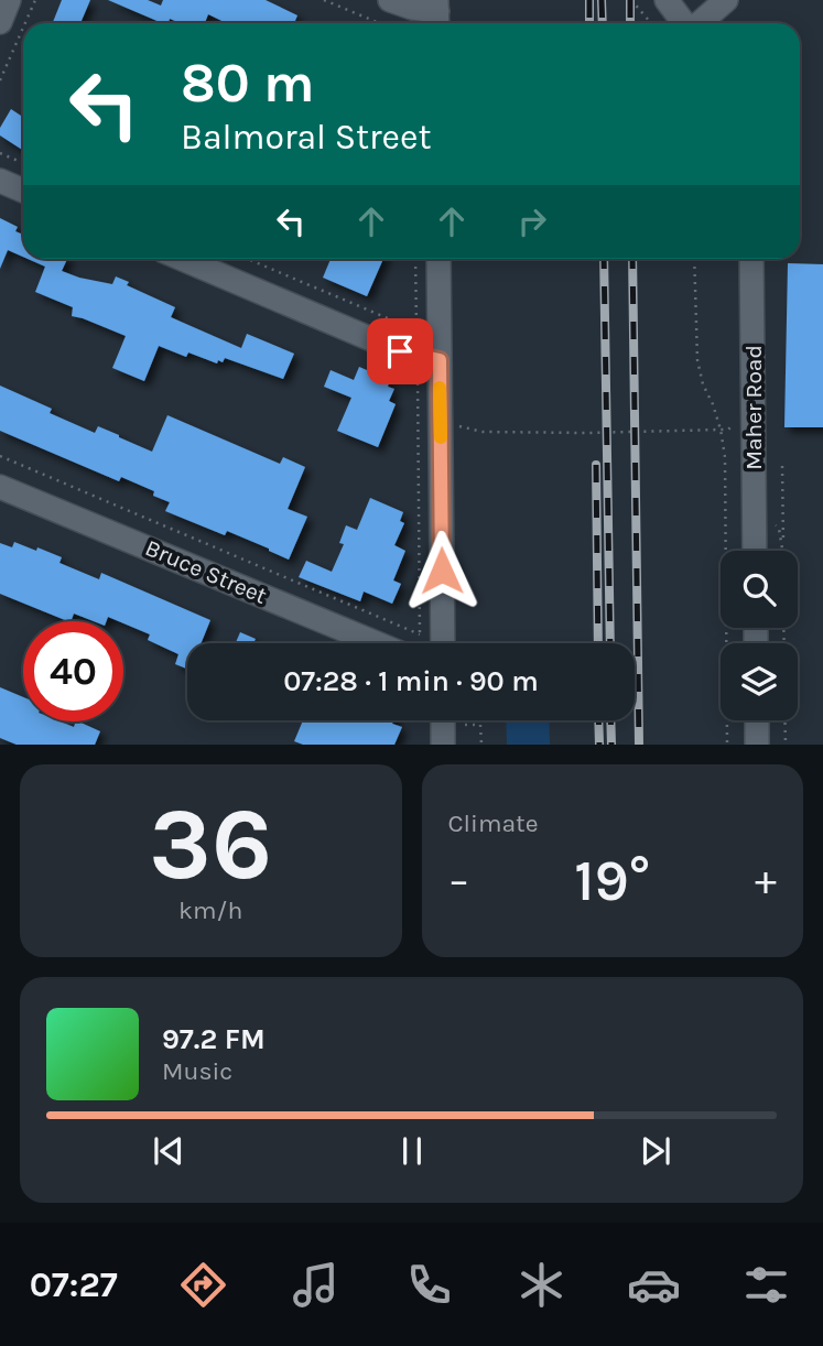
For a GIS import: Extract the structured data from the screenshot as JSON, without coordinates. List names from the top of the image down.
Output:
{
  "streets": {
    "street": ["Maher Road", "Bruce Street"]
  },
  "page": {
    "turn": ["80 m", "Balmoral Street"],
    "limit": "40",
    "trip": "07:28 · 1 min · 90 m",
    "tile": [
      ["36", "km/h"],
      "Climate"
    ],
    "heat": ["−", "19°", "+"],
    "song": ["97.2 FM", "Music"],
    "tabs": "07:27"
  }
}
